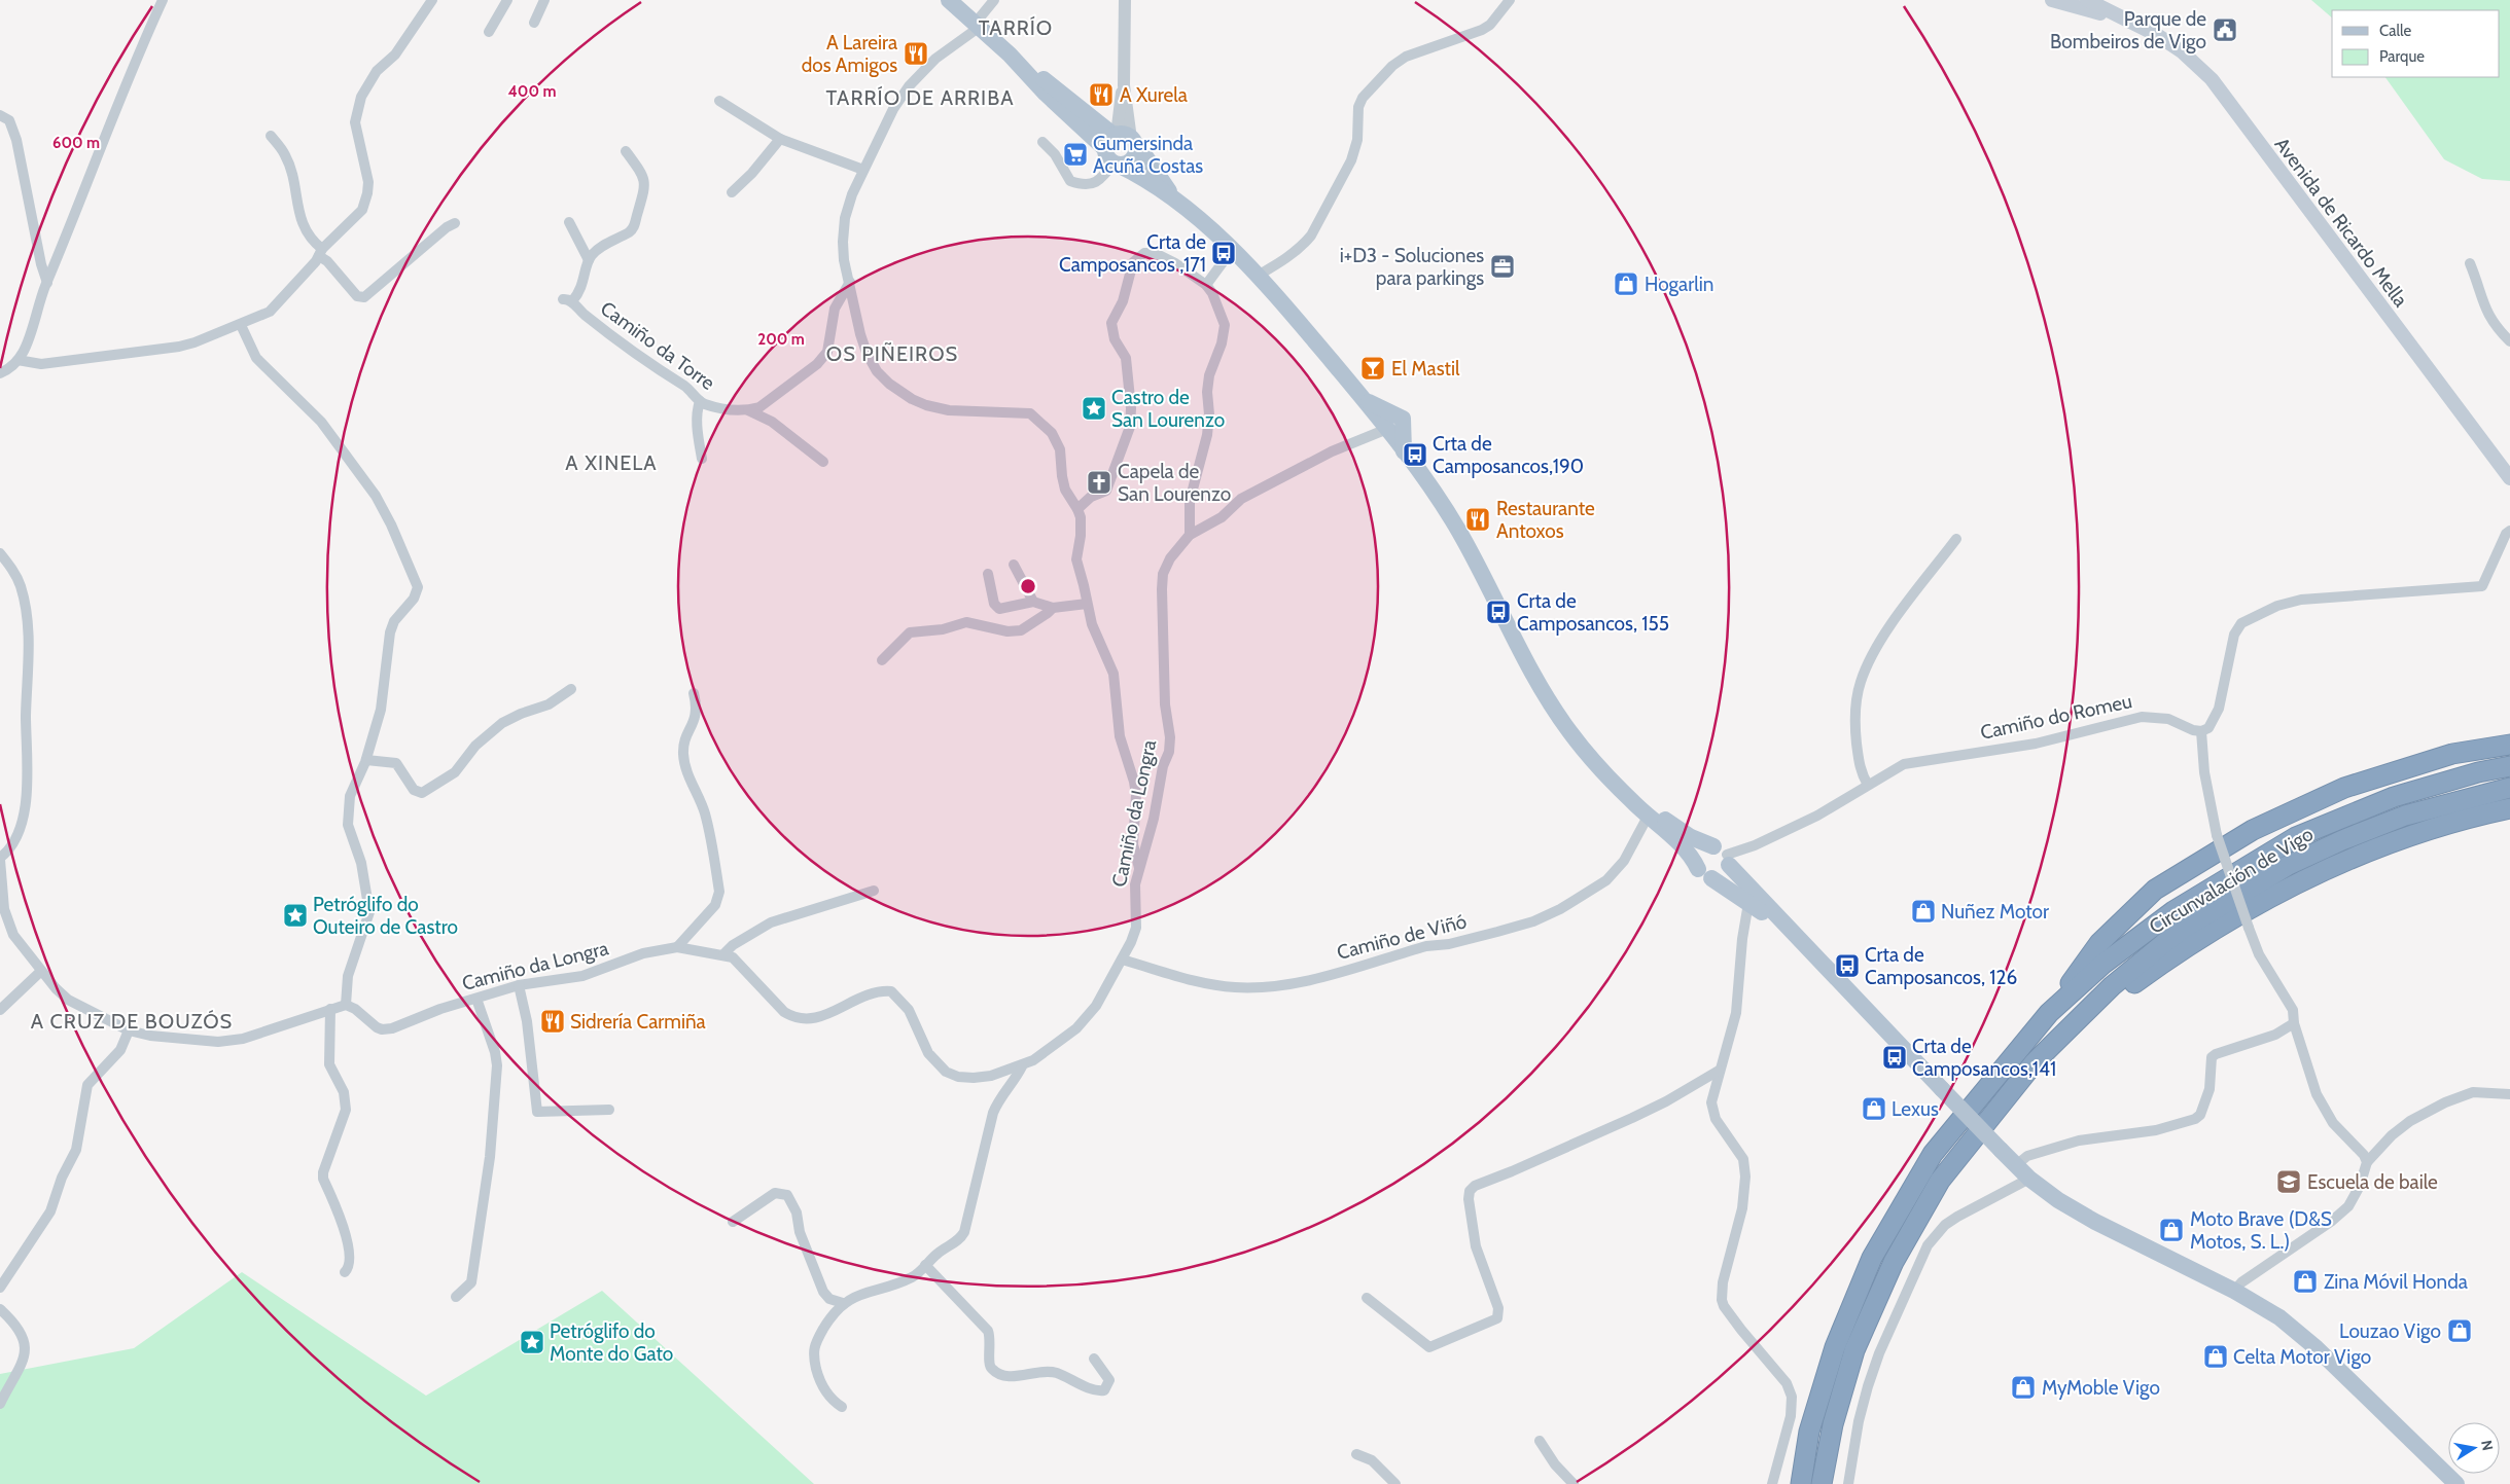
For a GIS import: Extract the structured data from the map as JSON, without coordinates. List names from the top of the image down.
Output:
{
  "streets": {
    "highway": ["Circunvalación de Vigo"],
    "main road": ["Avenida de Ricardo Mella"],
    "street": [
      "Camiño da Torre",
      "Camiño do Romeu",
      "Camiño da Longra",
      "Camiño de Viñó"
    ]
  },
  "crossings": [
    ["Camiño da Longra", "Camiño de Viñó"]
  ],
  "districts": [
    "TARRÍO",
    "TARRÍO DE ARRIBA",
    "OS PIÑEIROS",
    "A XINELA",
    "A CRUZ DE BOUZÓS"
  ],
  "places": {
    "public building": ["Parque de Bombeiros de Vigo"],
    "restaurant": [
      "A Lareira dos Amigos",
      "A Xurela",
      "Restaurante Antoxos",
      "Sidrería Carmiña"
    ],
    "supermarket": ["Gumersinda Acuña Costas"],
    "bus stop": [
      "Crta de Camposancos ,171",
      "Crta de Camposancos,190",
      "Crta de Camposancos, 155",
      "Crta de Camposancos, 126",
      "Crta de Camposancos,141"
    ],
    "office": ["i+D3 - Soluciones para parkings"],
    "shop": [
      "Hogarlin",
      "Nuñez Motor",
      "Lexus",
      "Moto Brave (D&S Motos, S. L.)",
      "Zina Móvil Honda",
      "Louzao Vigo",
      "Celta Motor Vigo",
      "MyMoble Vigo"
    ],
    "bar": ["El Mastil"],
    "place": ["Castro de San Lourenzo", "Petróglifo do Outeiro de Castro", "Petróglifo do Monte do Gato"],
    "church": ["Capela de San Lourenzo"],
    "school or university": ["Escuela de baile"]
  },
  "legend": ["Calle", "Parque"],
  "north": "right",
  "rings": ["400 m", "600 m", "200 m"]
}
